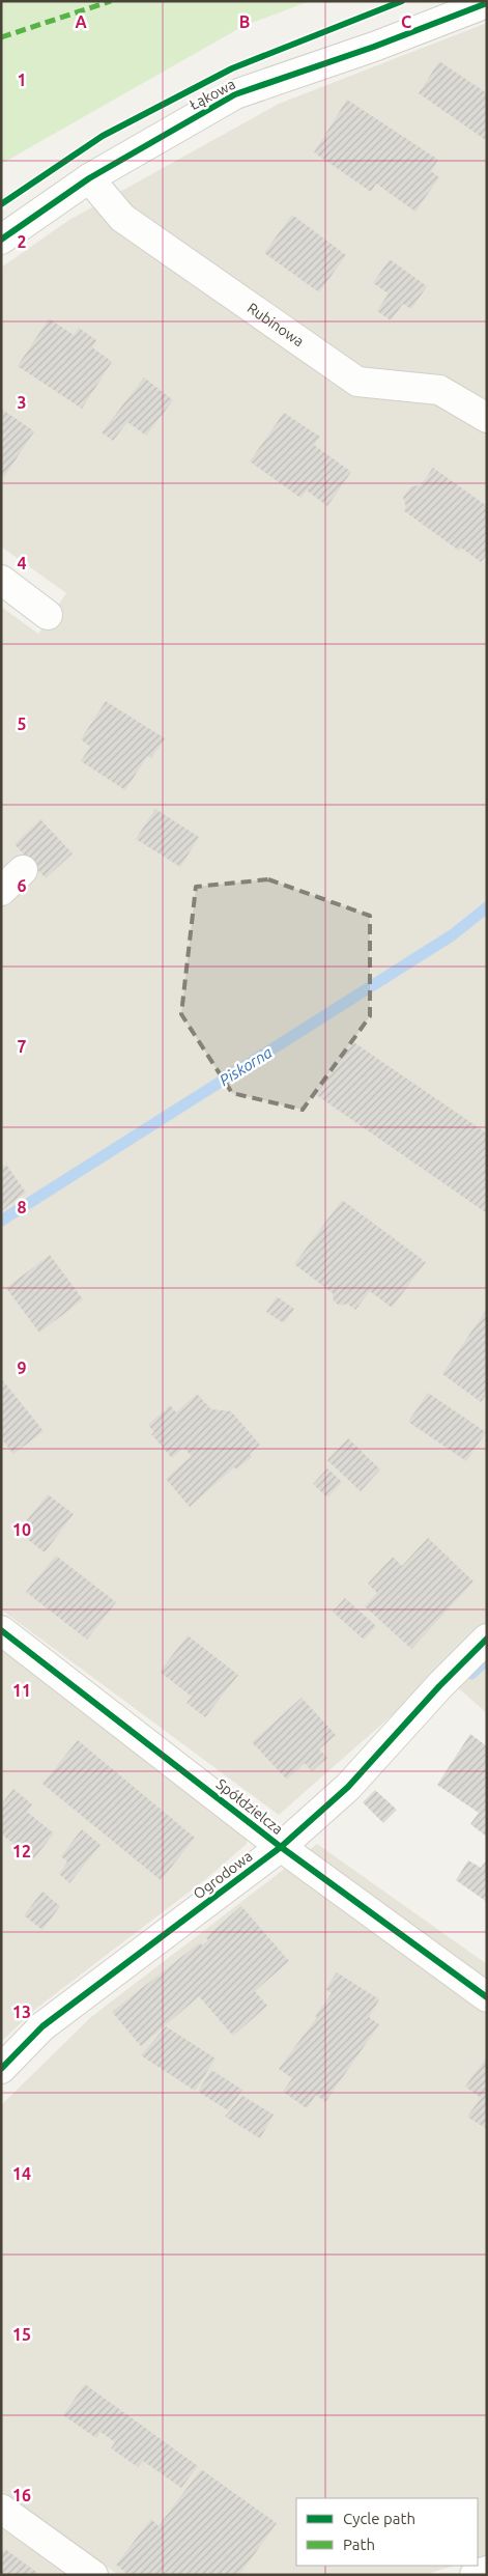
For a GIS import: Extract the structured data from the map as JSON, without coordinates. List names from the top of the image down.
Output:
{
  "streets": {
    "street": [
      "Łąkowa",
      "Rubinowa",
      "Spółdzielcza",
      "Ogrodowa"
    ]
  },
  "crossings": [
    ["Łąkowa", "Rubinowa"],
    ["Spółdzielcza", "Ogrodowa"]
  ],
  "water": ["Piskorna"],
  "legend": ["Cycle path", "Path"],
  "grid": {
    "columns": ["A", "B", "C"],
    "rows": [
      "1",
      "2",
      "3",
      "4",
      "5",
      "6",
      "7",
      "8",
      "9",
      "10",
      "11",
      "12",
      "13",
      "14",
      "15",
      "16"
    ]
  }
}
